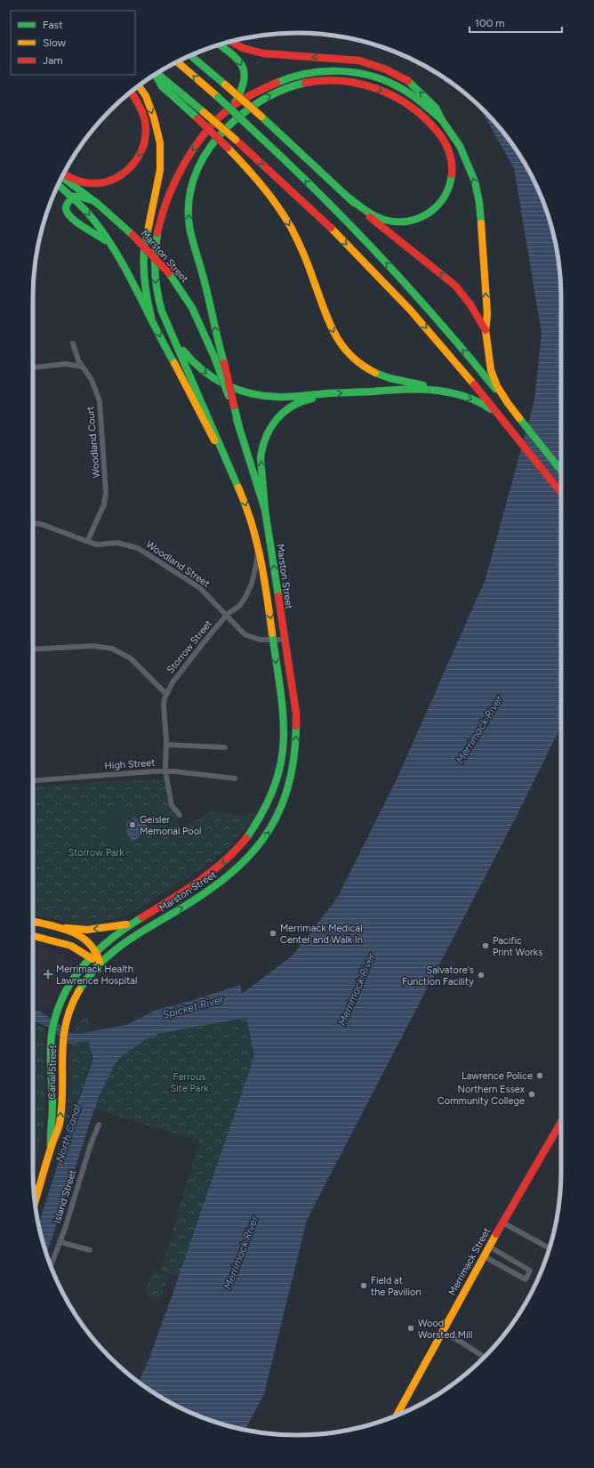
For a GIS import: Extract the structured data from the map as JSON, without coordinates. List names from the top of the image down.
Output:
{
  "streets": {
    "main road": ["Marston Street", "Canal Street", "Merrimack Street"],
    "street": [
      "Woodland Court",
      "Woodland Street",
      "Storrow Street",
      "High Street",
      "Island Street"
    ]
  },
  "crossings": [
    ["Marston Street", "Woodland Street"],
    ["Marston Street", "Storrow Street"],
    ["Marston Street", "Canal Street"],
    ["Woodland Court", "Woodland Street"],
    ["Woodland Street", "Storrow Street"],
    ["Storrow Street", "High Street"]
  ],
  "water": ["Merrimack River", "Spicket River", "North Canal"],
  "parks": ["Storrow Park", "Ferrous Site Park"],
  "places": {
    "other": [
      "Geisler Memorial Pool",
      "Merrimack Medical Center and Walk In",
      "Pacific Print Works",
      "Salvatore's Function Facility",
      "Lawrence Police",
      "Northern Essex Community College",
      "Field at the Pavilion",
      "Wood Worsted Mill"
    ],
    "health": ["Merrimack Health Lawrence Hospital"]
  },
  "legend": ["Fast", "Slow", "Jam"],
  "scale_bar": "100 m"
}
